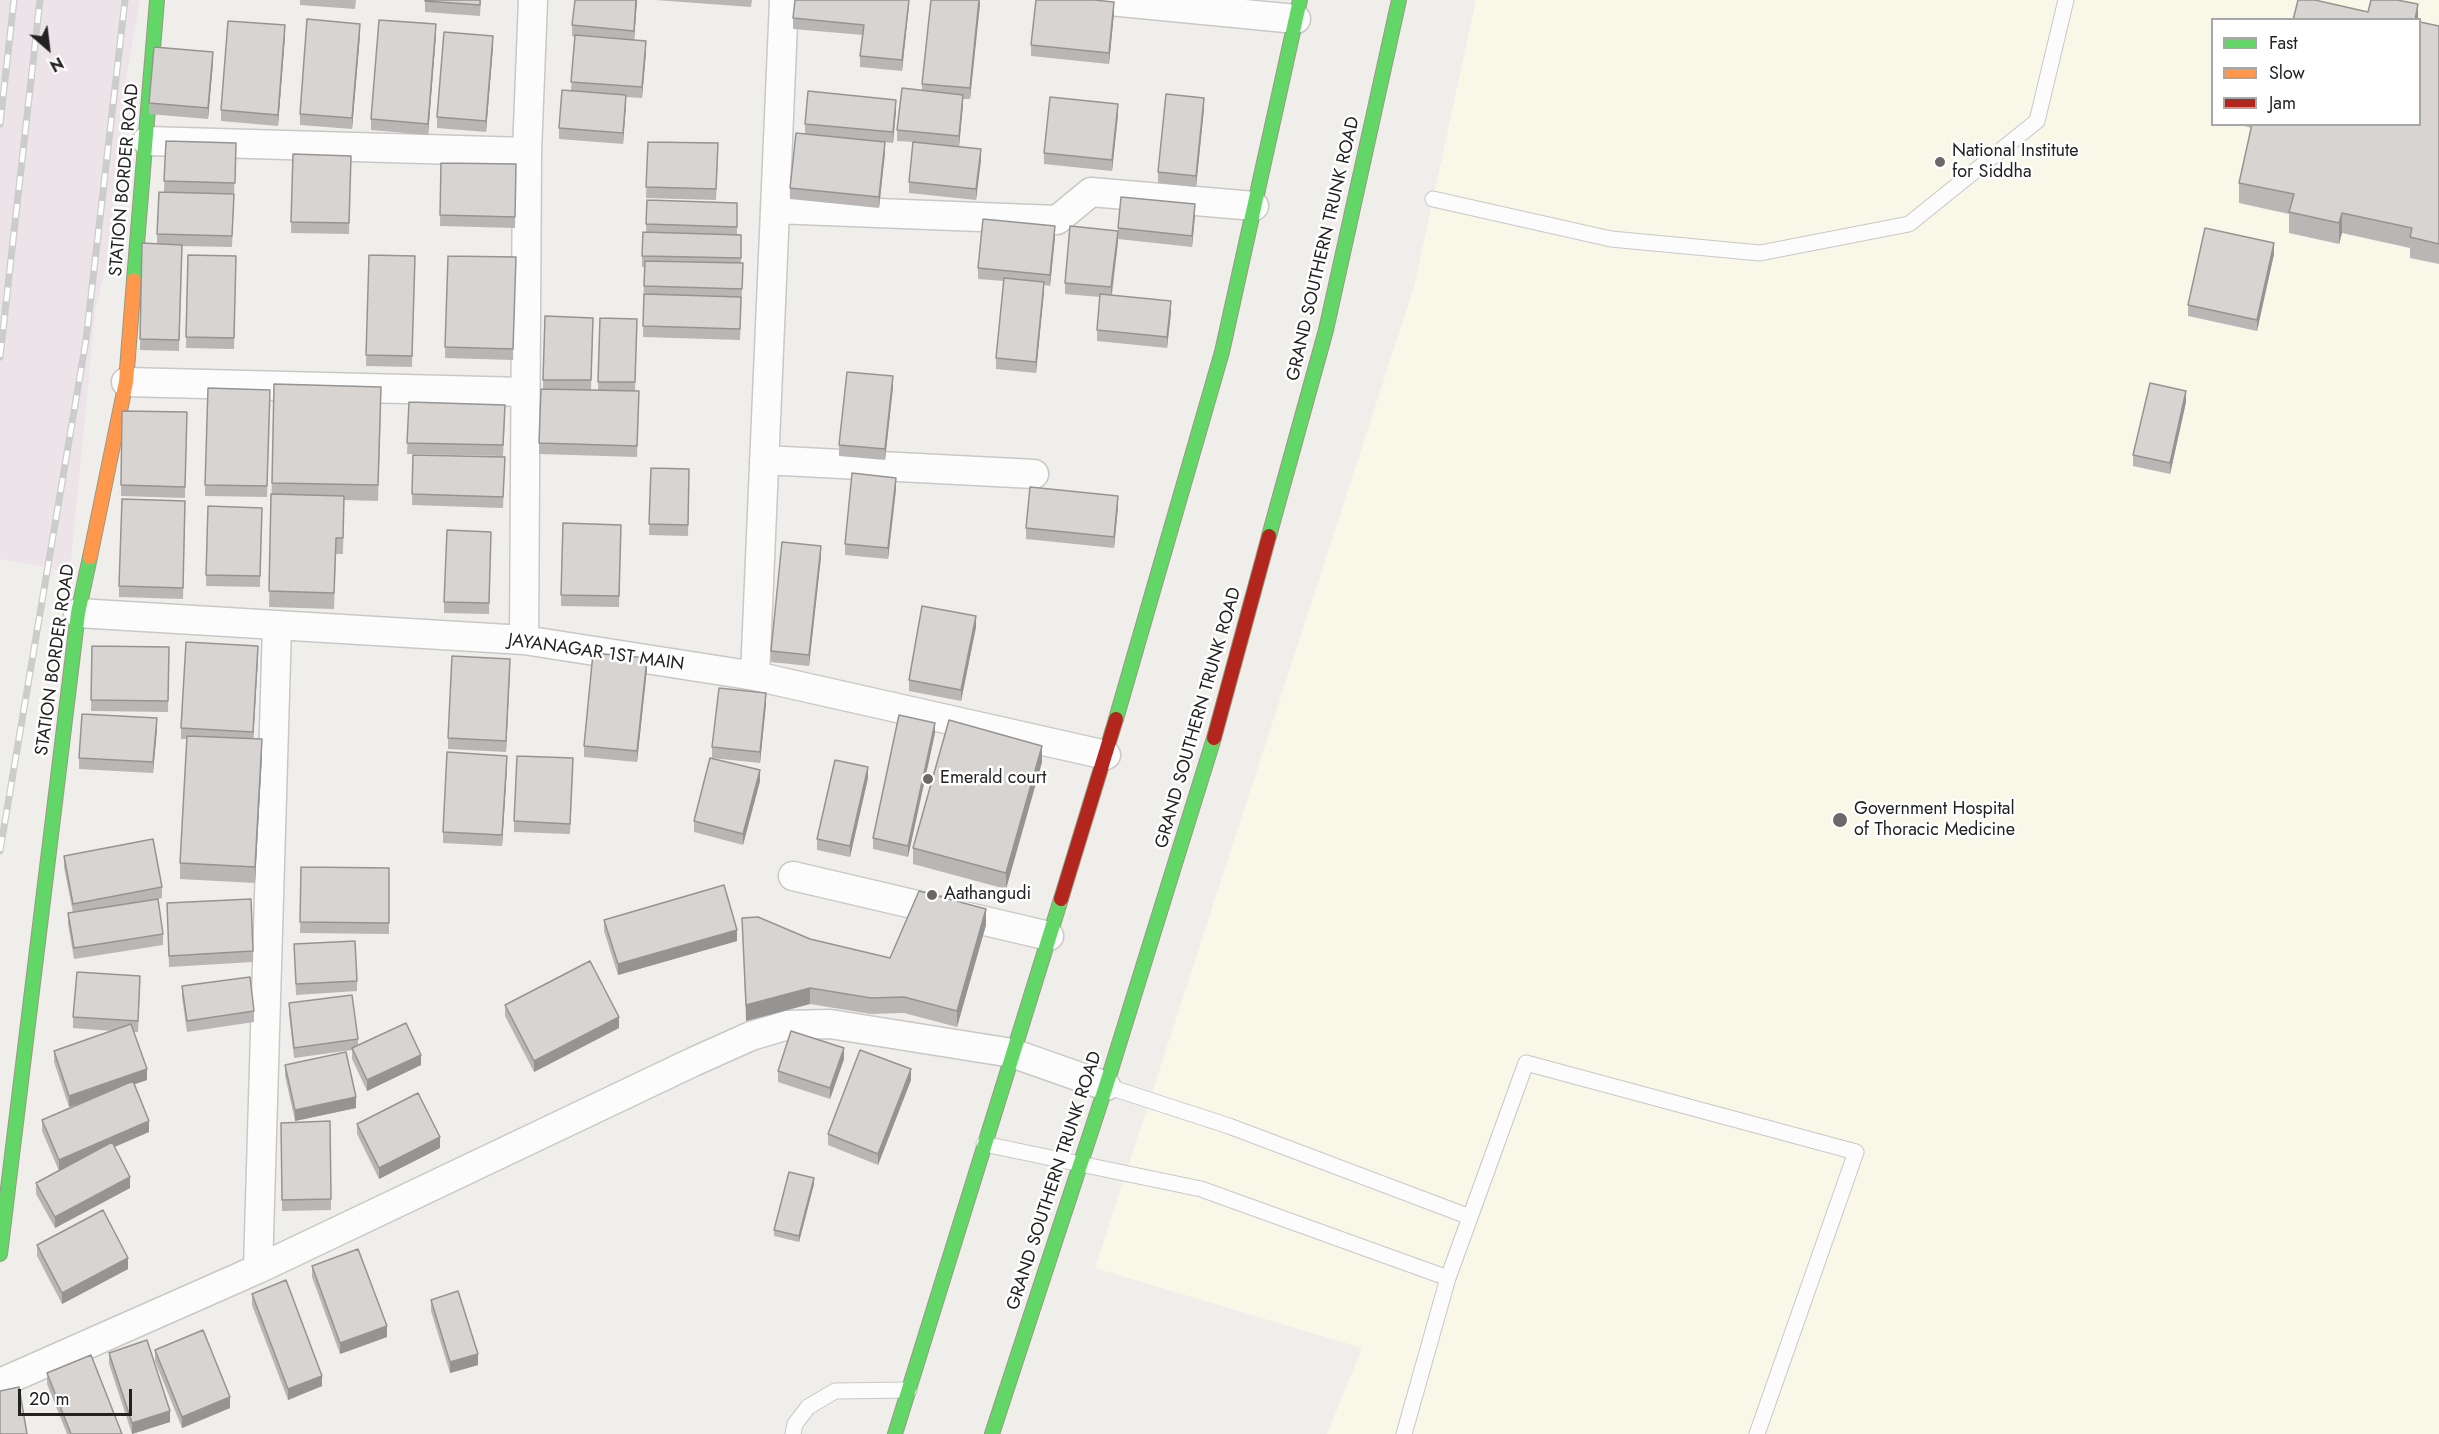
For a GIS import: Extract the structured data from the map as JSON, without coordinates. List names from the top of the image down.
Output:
{
  "streets": {
    "main road": ["STATION BORDER ROAD", "GRAND SOUTHERN TRUNK ROAD"],
    "street": ["JAYANAGAR 1ST MAIN"]
  },
  "crossings": [
    ["STATION BORDER ROAD", "JAYANAGAR 1ST MAIN"]
  ],
  "places": [
    "National Institute for Siddha",
    "Emerald court",
    "Government Hospital of Thoracic Medicine",
    "Aathangudi"
  ],
  "legend": ["Fast", "Slow", "Jam"],
  "scale_bar": "20 m",
  "north": "bottom right"
}
